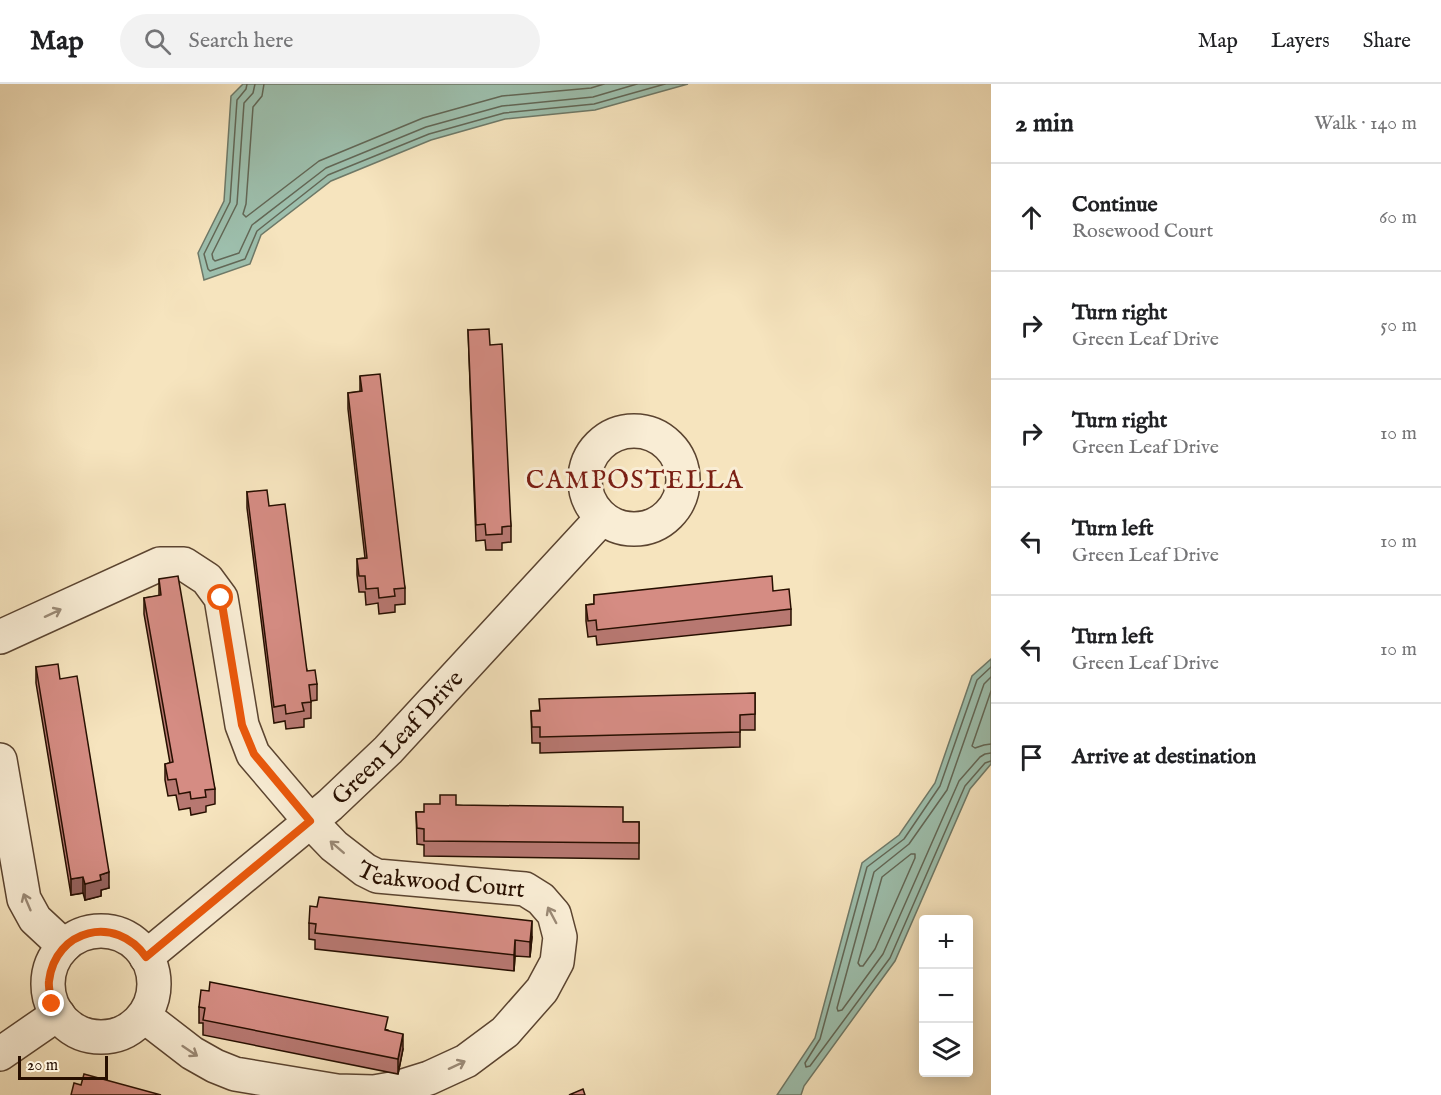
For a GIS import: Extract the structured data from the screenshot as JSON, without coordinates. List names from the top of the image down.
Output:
{
  "streets": {
    "street": ["Green Leaf Drive", "Teakwood Court"]
  },
  "crossings": [
    ["Green Leaf Drive", "Teakwood Court"]
  ],
  "districts": ["CAMPOSTELLA"],
  "scale_bar": "20 m",
  "page": {
    "header": "Map",
    "search": "Search here",
    "nav": ["Map", "Layers", "Share"],
    "heading": ["2 min", "Walk · 140 m"],
    "list": [
      ["Continue", "Rosewood Court", "60 m"],
      ["Turn right", "Green Leaf Drive", "50 m"],
      ["Turn right", "Green Leaf Drive", "10 m"],
      ["Turn left", "Green Leaf Drive", "10 m"],
      ["Turn left", "Green Leaf Drive", "10 m"],
      "Arrive at destination"
    ],
    "map_buttons": ["+", "−"],
    "scale": "20 m"
  }
}
